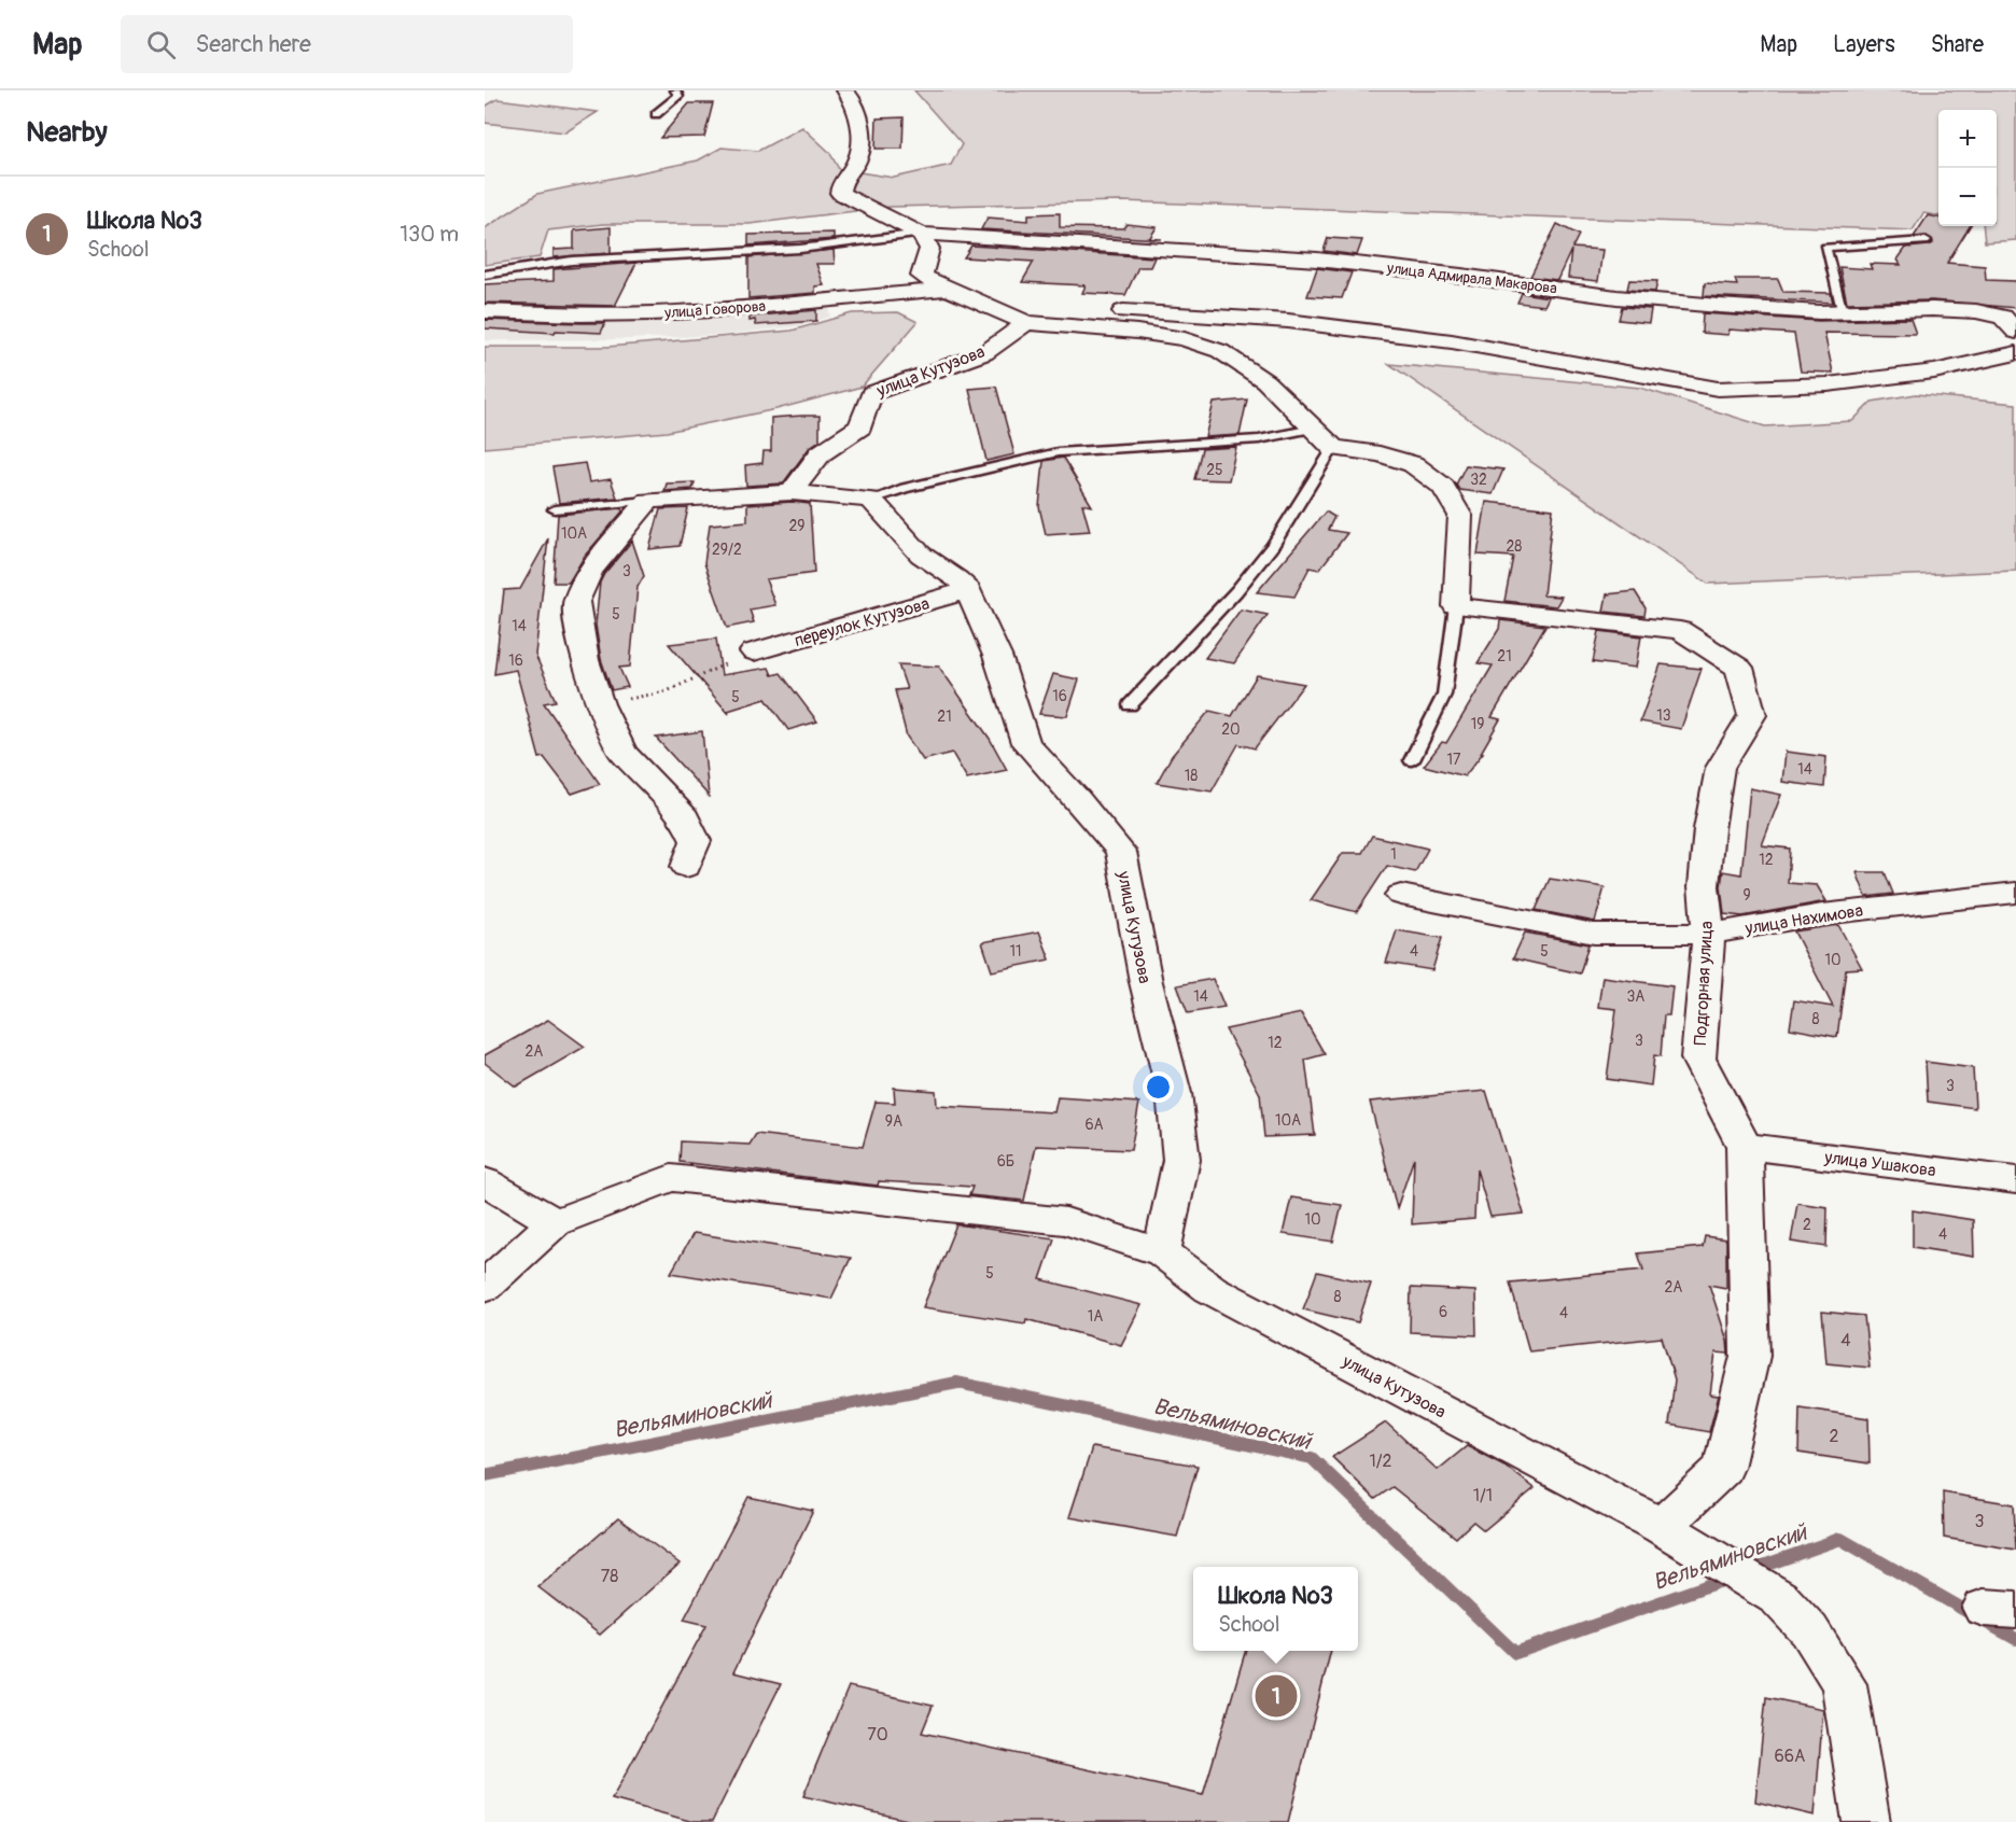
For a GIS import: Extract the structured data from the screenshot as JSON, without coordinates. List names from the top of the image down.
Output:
{
  "streets": {
    "street": [
      "улица Адмирала Макарова",
      "улица Говорова",
      "улица Кутузова",
      "переулок Кутузова",
      "улица Нахимова",
      "Подгорная улица",
      "улица Ушакова"
    ]
  },
  "crossings": [
    ["улица Кутузова", "переулок Кутузова"],
    ["улица Кутузова", "Подгорная улица"],
    ["улица Нахимова", "Подгорная улица"],
    ["Подгорная улица", "улица Ушакова"]
  ],
  "water": ["Вельяминовский"],
  "house_numbers": [
    "25",
    "32",
    "29",
    "10А",
    "28",
    "29/2",
    "3",
    "5",
    "14",
    "21",
    "16",
    "16",
    "5",
    "13",
    "21",
    "19",
    "20",
    "17",
    "14",
    "18",
    "1",
    "12",
    "9",
    "11",
    "4",
    "5",
    "10",
    "14",
    "3А",
    "8",
    "3",
    "12",
    "2А",
    "3",
    "10А",
    "9А",
    "6А",
    "6Б",
    "10",
    "2",
    "4",
    "5",
    "2А",
    "8",
    "6",
    "4",
    "1А",
    "4",
    "2",
    "1/2",
    "1/1",
    "3",
    "78",
    "70",
    "66А"
  ],
  "page": {
    "header": "Map",
    "search": "Search here",
    "nav": ["Map", "Layers", "Share"],
    "heading": "Nearby",
    "map_buttons": ["+", "−"],
    "list": [
      {
        "mark": "1",
        "name": "Школа №3",
        "note": "School",
        "value": "130 m"
      }
    ],
    "popup": ["Школа №3", "School"],
    "pins": "1"
  }
}
